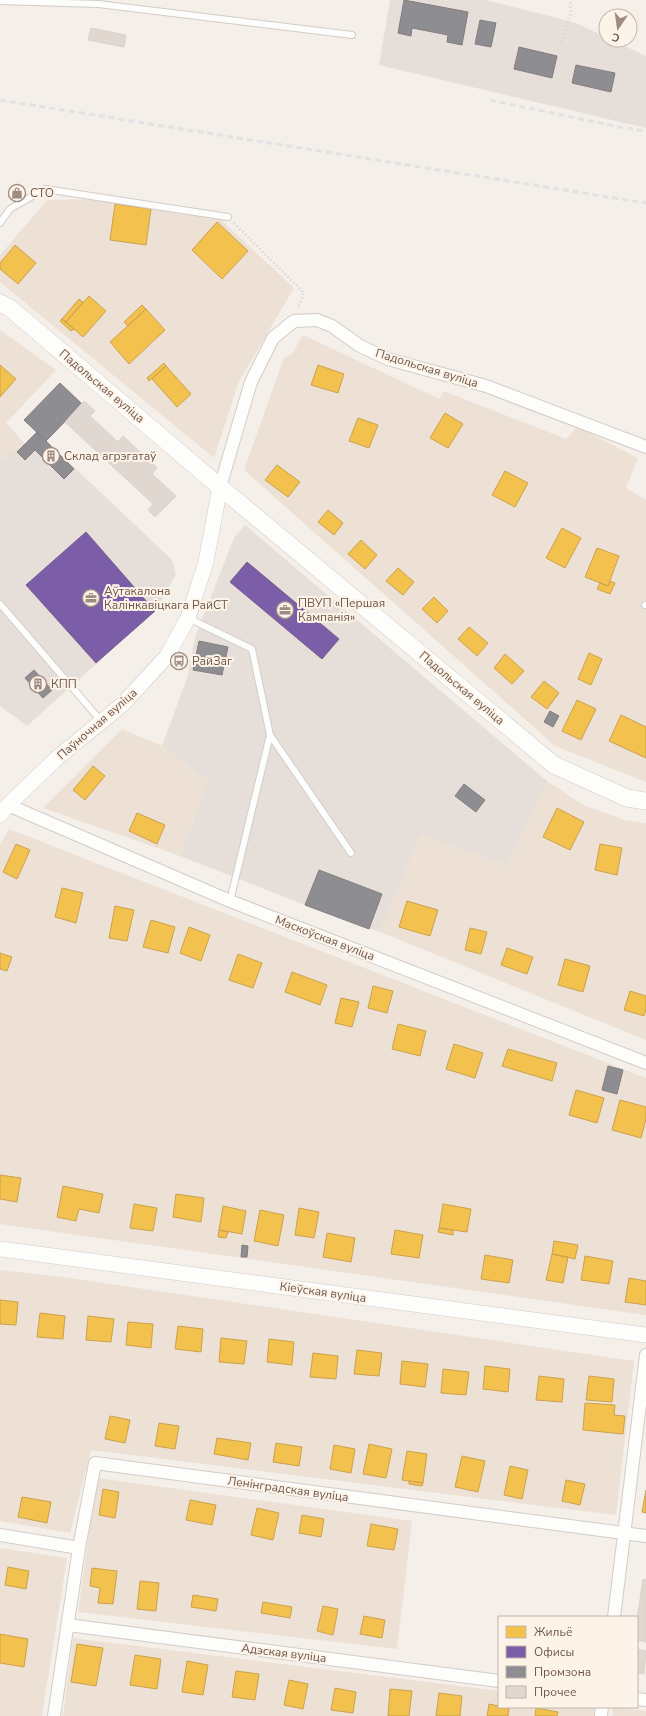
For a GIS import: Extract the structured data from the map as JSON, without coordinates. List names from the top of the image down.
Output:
{
  "streets": {
    "main road": ["Падольская вуліца"],
    "street": [
      "Паўночная вуліца",
      "Маскоўская вуліца",
      "Кіеўская вуліца",
      "Ленінградская вуліца",
      "Адэская вуліца"
    ]
  },
  "crossings": [
    ["Падольская вуліца", "Паўночная вуліца"],
    ["Паўночная вуліца", "Маскоўская вуліца"]
  ],
  "places": {
    "shop": ["СТО"],
    "building": ["Склад агрэгатаў", "КПП"],
    "office": ["Аўтакалона Калінкавіцкага РайСТ", "ПВУП «Першая Кампанія»"],
    "bus stop": ["РайЗаг"]
  },
  "legend": [
    "Жильё",
    "Офисы",
    "Промзона",
    "Прочее"
  ],
  "north": "bottom"
}
